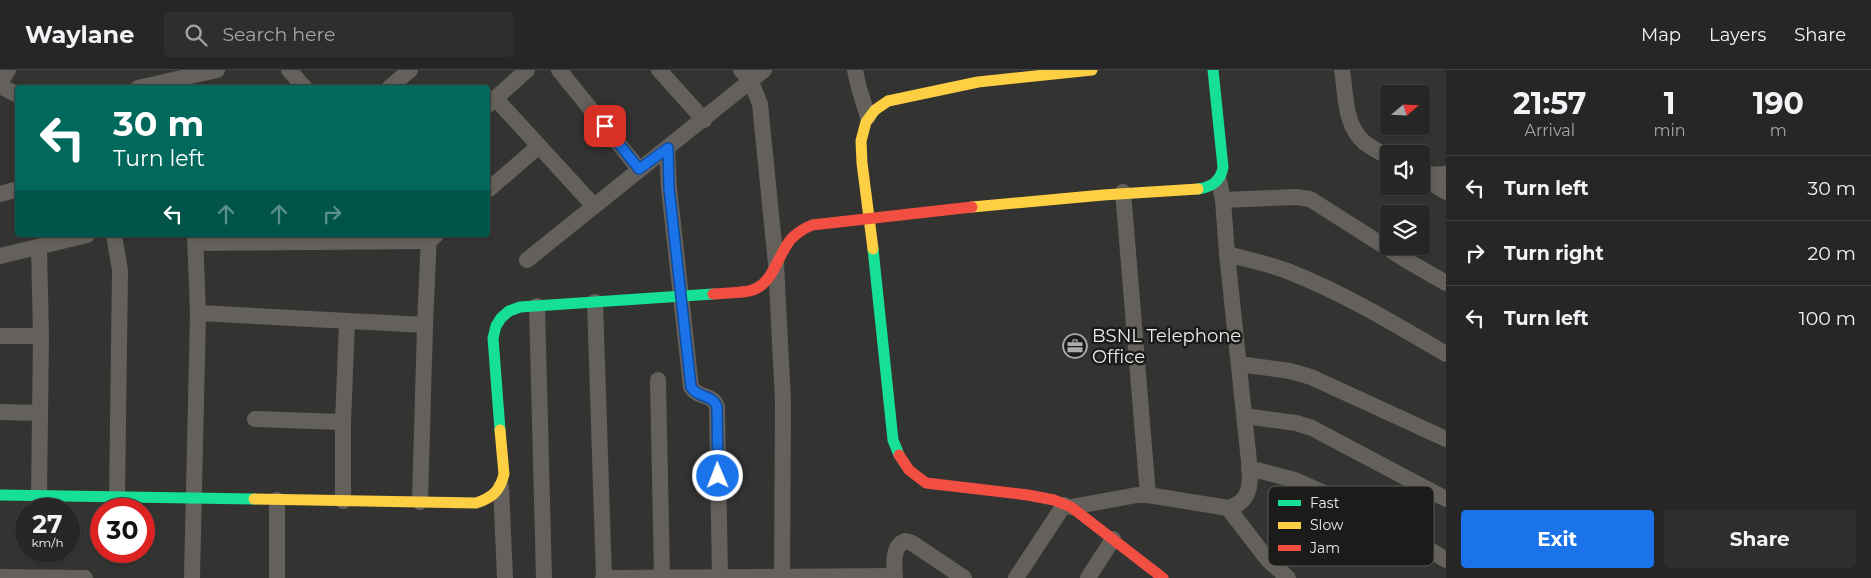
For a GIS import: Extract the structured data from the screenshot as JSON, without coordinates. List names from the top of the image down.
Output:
{
  "places": {
    "office": ["BSNL Telephone Office"]
  },
  "legend": ["Fast", "Slow", "Jam"],
  "north": "right",
  "page": {
    "header": "Waylane",
    "search": "Search here",
    "nav": ["Map", "Layers", "Share"],
    "eta": [
      "21:57",
      "Arrival",
      "1",
      "min",
      "190",
      "m"
    ],
    "turn": ["30 m", "Turn left"],
    "list": [
      {
        "name": "Turn left",
        "value": "30 m"
      },
      {
        "name": "Turn right",
        "value": "20 m"
      },
      {
        "name": "Turn left",
        "value": "100 m"
      }
    ],
    "speed": "27 km/h",
    "limit": "30",
    "buttons": ["Exit", "Share"]
  }
}
